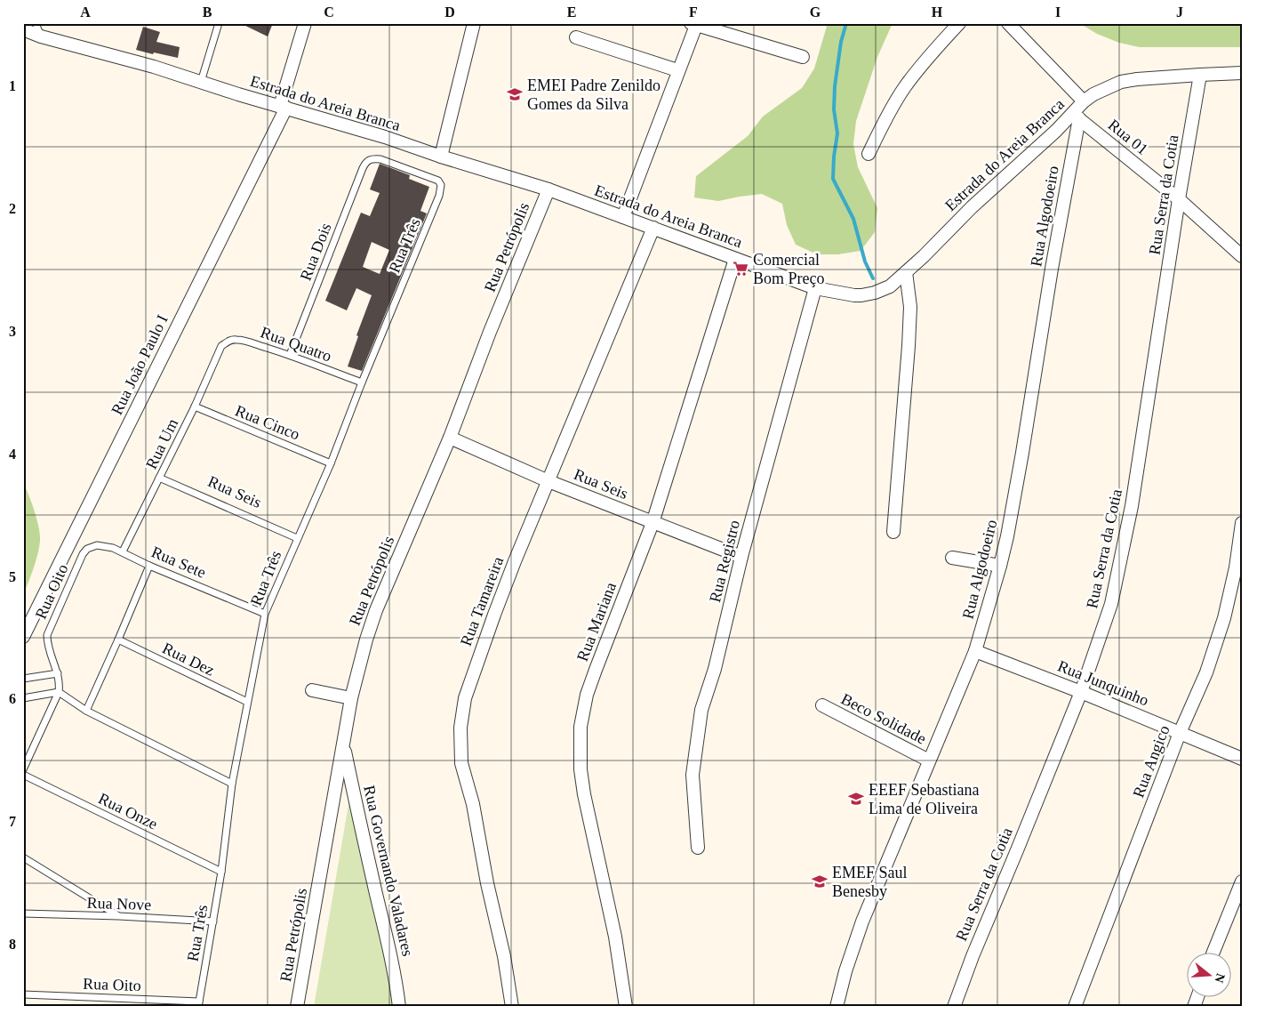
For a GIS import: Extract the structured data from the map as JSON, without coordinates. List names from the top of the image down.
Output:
{
  "streets": {
    "street": [
      "Estrada do Areia Branca",
      "Rua 01",
      "Rua Serra da Cotia",
      "Rua Algodoeiro",
      "Rua Petrópolis",
      "Rua João Paulo I",
      "Rua Seis",
      "Rua Registro",
      "Rua Tamareira",
      "Rua Mariana",
      "Rua Junquinho",
      "Beco Solidade",
      "Rua Angico",
      "Rua Governando Valadares"
    ],
    "lane": [
      "Rua Três",
      "Rua Dois",
      "Rua Quatro",
      "Rua Cinco",
      "Rua Um",
      "Rua Sete",
      "Rua Oito",
      "Rua Dez",
      "Rua Onze",
      "Rua Nove"
    ]
  },
  "crossings": [
    ["Estrada do Areia Branca", "Rua 01"],
    ["Estrada do Areia Branca", "Rua Serra da Cotia"],
    ["Estrada do Areia Branca", "Rua Algodoeiro"],
    ["Estrada do Areia Branca", "Rua Petrópolis"],
    ["Estrada do Areia Branca", "Rua João Paulo I"],
    ["Estrada do Areia Branca", "Rua Registro"],
    ["Estrada do Areia Branca", "Rua Tamareira"],
    ["Estrada do Areia Branca", "Rua Mariana"],
    ["Rua 01", "Rua Serra da Cotia"],
    ["Rua 01", "Rua Algodoeiro"],
    ["Rua Serra da Cotia", "Rua Junquinho"],
    ["Rua Algodoeiro", "Rua Junquinho"],
    ["Rua Algodoeiro", "Beco Solidade"],
    ["Rua Três", "Rua Dois"],
    ["Rua Três", "Rua Quatro"],
    ["Rua Três", "Rua Cinco"],
    ["Rua Três", "Rua Seis"],
    ["Rua Três", "Rua Sete"],
    ["Rua Três", "Rua Oito"],
    ["Rua Três", "Rua Dez"],
    ["Rua Três", "Rua Onze"],
    ["Rua Três", "Rua Nove"],
    ["Rua Petrópolis", "Rua Seis"],
    ["Rua Petrópolis", "Rua Governando Valadares"],
    ["Rua Dois", "Rua Quatro"],
    ["Rua Quatro", "Rua Um"],
    ["Rua Cinco", "Rua Um"],
    ["Rua Um", "Rua Seis"],
    ["Rua Um", "Rua Sete"],
    ["Rua Seis", "Rua Registro"],
    ["Rua Seis", "Rua Tamareira"],
    ["Rua Seis", "Rua Mariana"],
    ["Rua Sete", "Rua Oito"],
    ["Rua Junquinho", "Rua Angico"]
  ],
  "places": {
    "school or university": ["EMEI Padre Zenildo Gomes da Silva", "EEEF Sebastiana Lima de Oliveira", "EMEF Saul Benesby"],
    "supermarket": ["Comercial Bom Preço"]
  },
  "north": "right",
  "grid": {
    "columns": [
      "A",
      "B",
      "C",
      "D",
      "E",
      "F",
      "G",
      "H",
      "I",
      "J"
    ],
    "rows": [
      "1",
      "2",
      "3",
      "4",
      "5",
      "6",
      "7",
      "8"
    ]
  }
}
